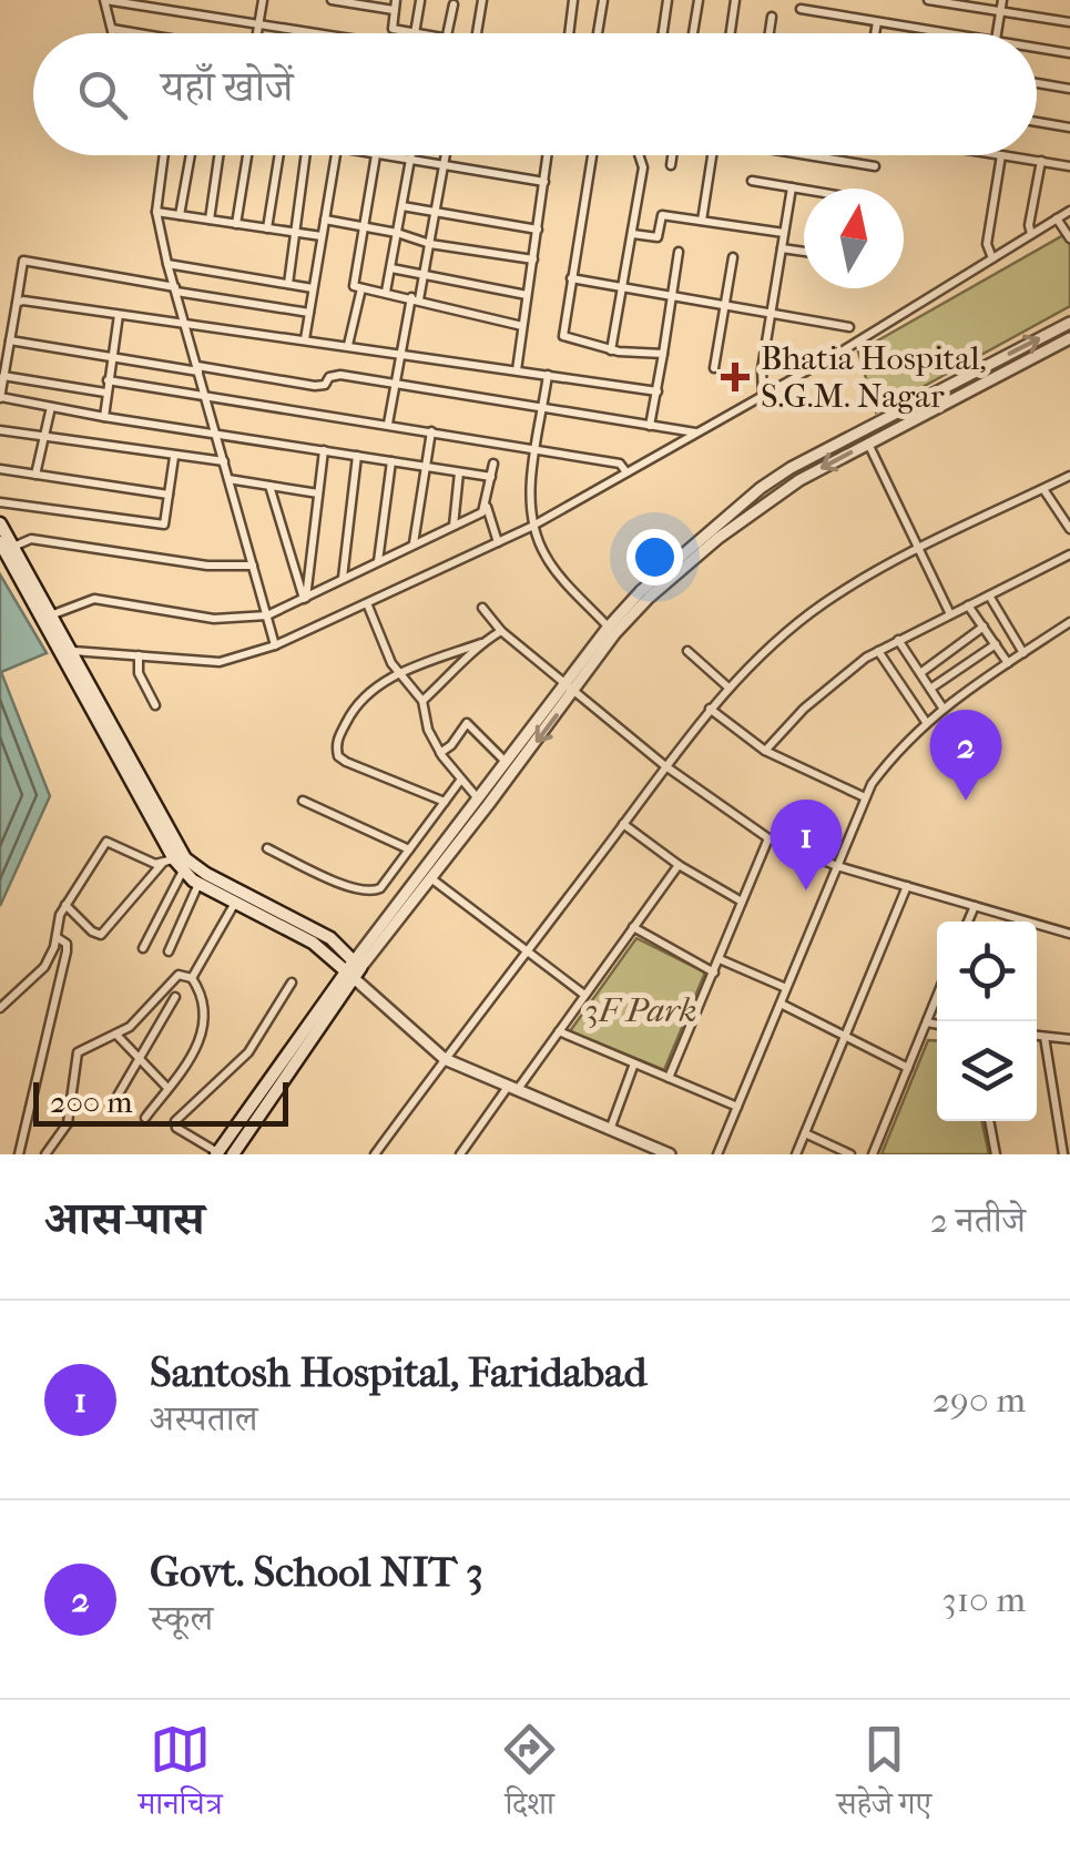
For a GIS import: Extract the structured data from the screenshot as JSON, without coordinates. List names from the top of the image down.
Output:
{
  "parks": ["3F Park"],
  "places": {
    "health": ["Bhatia Hospital, S.G.M. Nagar"]
  },
  "scale_bar": "200 m",
  "north": "top",
  "page": {
    "search": "यहाँ खोजें",
    "pins": ["2", "1"],
    "scale": "200 m",
    "heading": ["आस-पास", "2 नतीजे"],
    "list": [
      {
        "mark": "1",
        "name": "Santosh Hospital, Faridabad",
        "note": "अस्पताल",
        "value": "290 m"
      },
      {
        "mark": "2",
        "name": "Govt. School NIT 3",
        "note": "स्कूल",
        "value": "310 m"
      }
    ],
    "nav": ["मानचित्र", "दिशा", "सहेजे गए"]
  }
}
